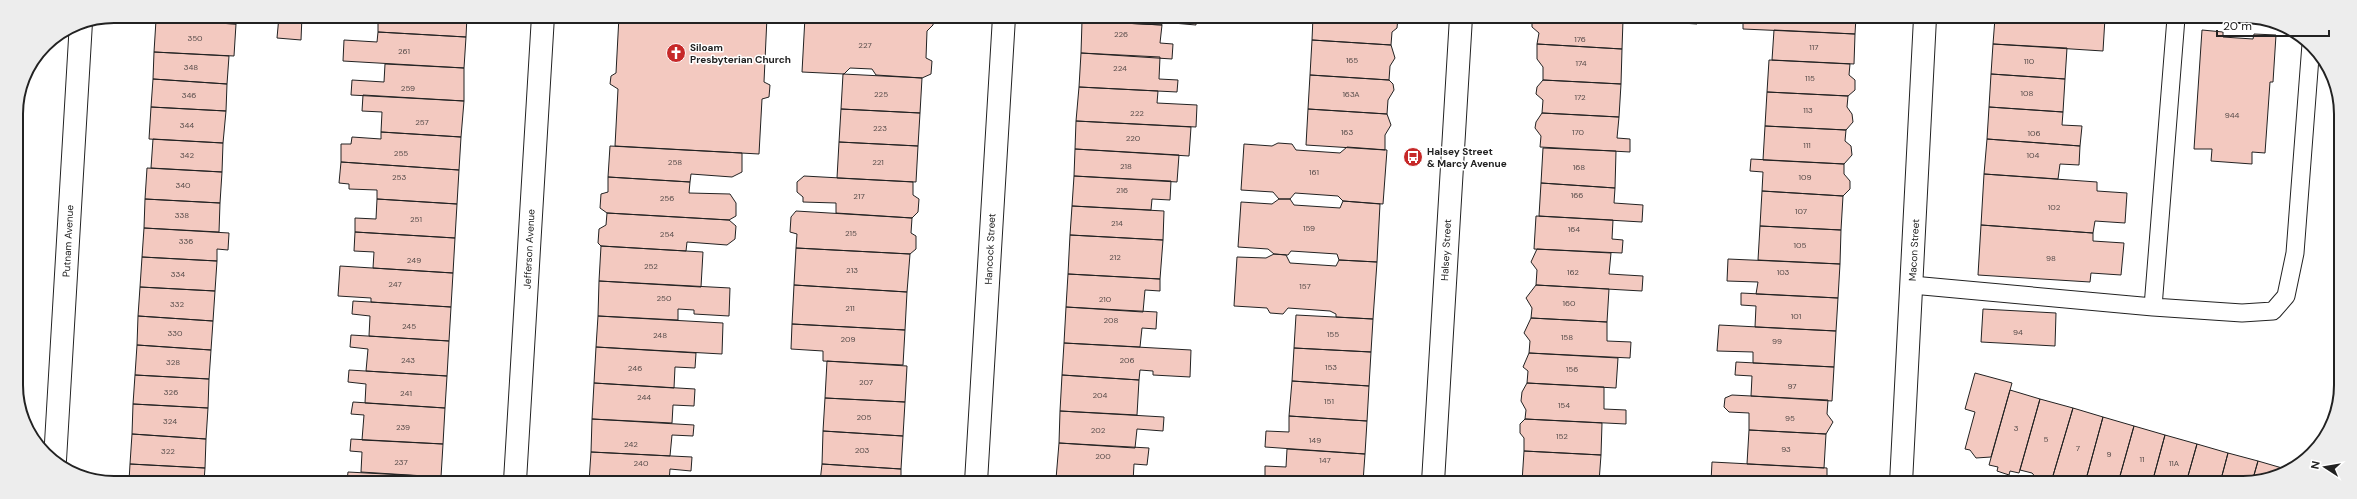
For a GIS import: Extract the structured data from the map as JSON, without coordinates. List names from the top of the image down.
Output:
{
  "streets": {
    "street": [
      "Putnam Avenue",
      "Jefferson Avenue",
      "Hancock Street",
      "Halsey Street",
      "Macon Street"
    ]
  },
  "places": {
    "church": ["Siloam Presbyterian Church"],
    "bus stop": ["Halsey Street & Marcy Avenue"]
  },
  "house_numbers": [
    "226",
    "350",
    "176",
    "227",
    "117",
    "261",
    "165",
    "110",
    "174",
    "348",
    "224",
    "115",
    "259",
    "108",
    "225",
    "163A",
    "346",
    "172",
    "113",
    "222",
    "944",
    "257",
    "344",
    "223",
    "163",
    "170",
    "106",
    "220",
    "111",
    "255",
    "342",
    "104",
    "258",
    "221",
    "218",
    "168",
    "161",
    "253",
    "109",
    "340",
    "216",
    "166",
    "217",
    "256",
    "102",
    "107",
    "338",
    "251",
    "214",
    "159",
    "164",
    "215",
    "254",
    "336",
    "105",
    "212",
    "98",
    "249",
    "252",
    "213",
    "162",
    "103",
    "334",
    "247",
    "157",
    "250",
    "210",
    "160",
    "332",
    "211",
    "101",
    "208",
    "245",
    "94",
    "330",
    "155",
    "248",
    "158",
    "209",
    "99",
    "243",
    "206",
    "328",
    "153",
    "246",
    "156",
    "207",
    "97",
    "326",
    "241",
    "204",
    "244",
    "151",
    "154",
    "205",
    "95",
    "324",
    "239",
    "3",
    "202",
    "152",
    "5",
    "149",
    "242",
    "7",
    "93",
    "203",
    "322",
    "9",
    "200",
    "11",
    "147",
    "237",
    "240",
    "11A"
  ],
  "scale_bar": "20 m",
  "north": "left"
}
